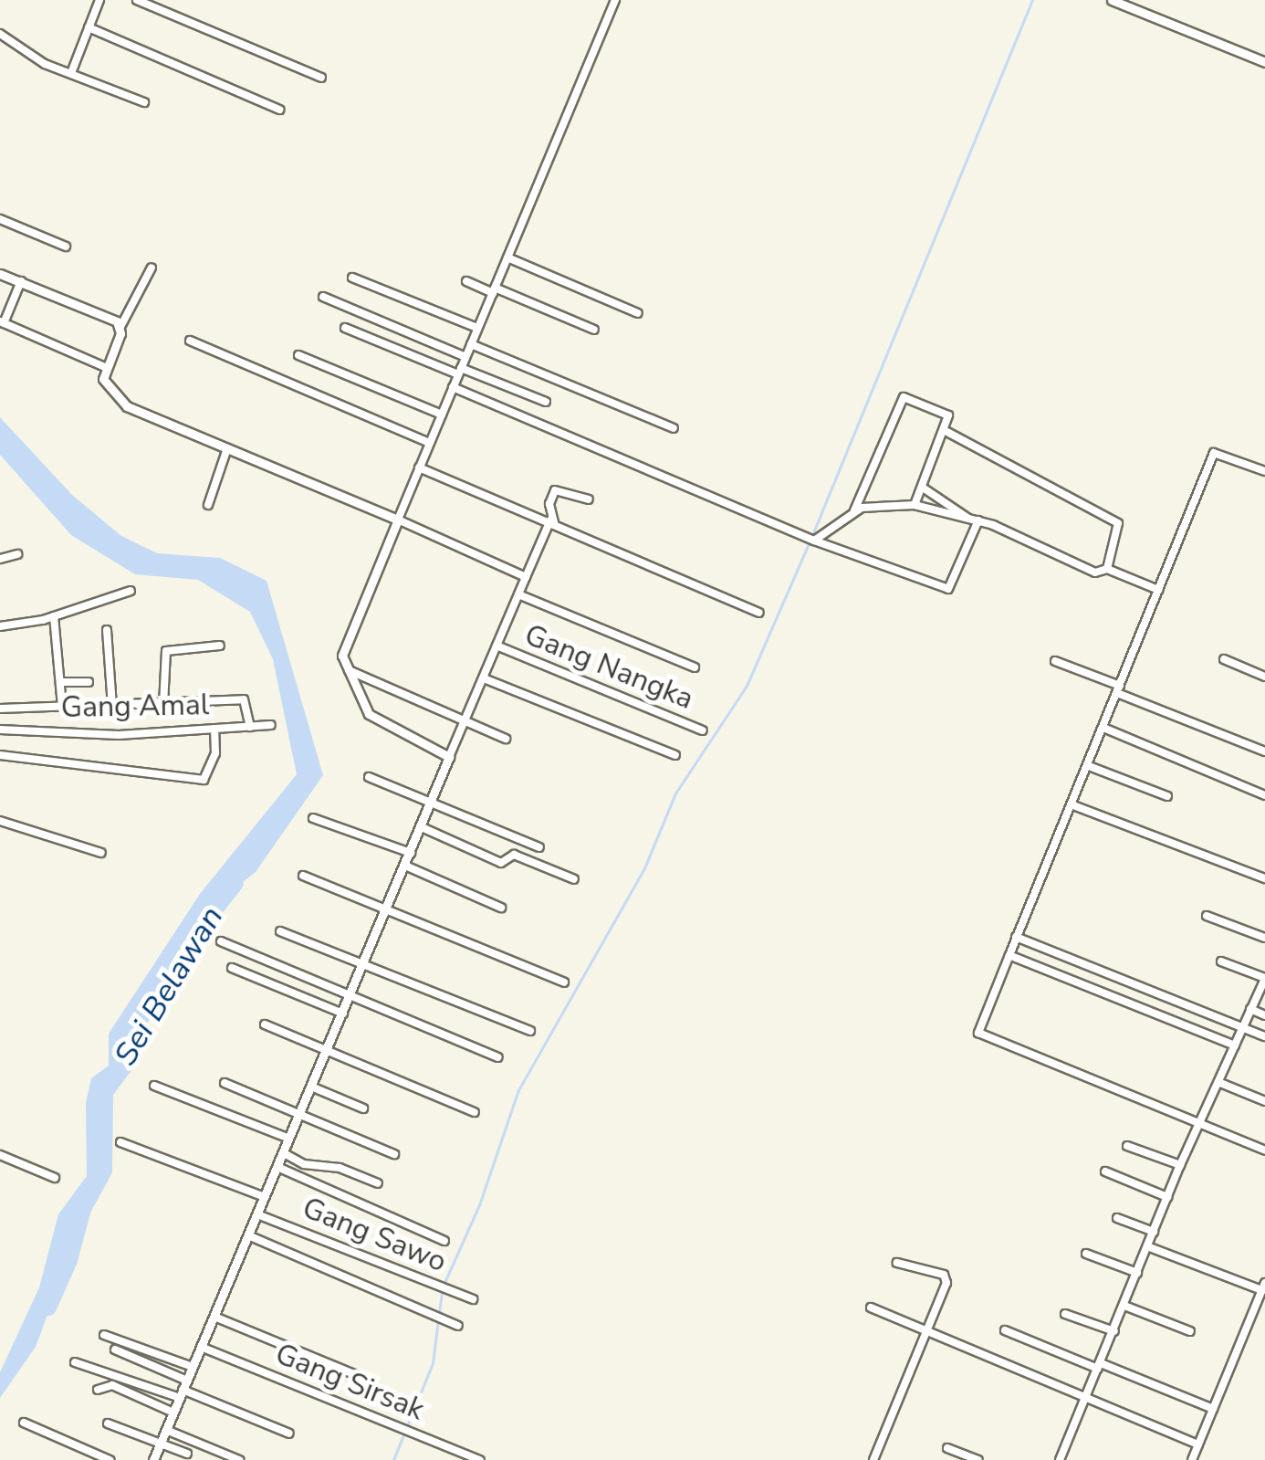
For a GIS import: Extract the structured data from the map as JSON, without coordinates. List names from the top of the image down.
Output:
{
  "streets": {
    "street": [
      "Gang Nangka",
      "Gang Amal",
      "Gang Sawo",
      "Gang Sirsak"
    ]
  },
  "water": ["Sei Belawan"]
}
